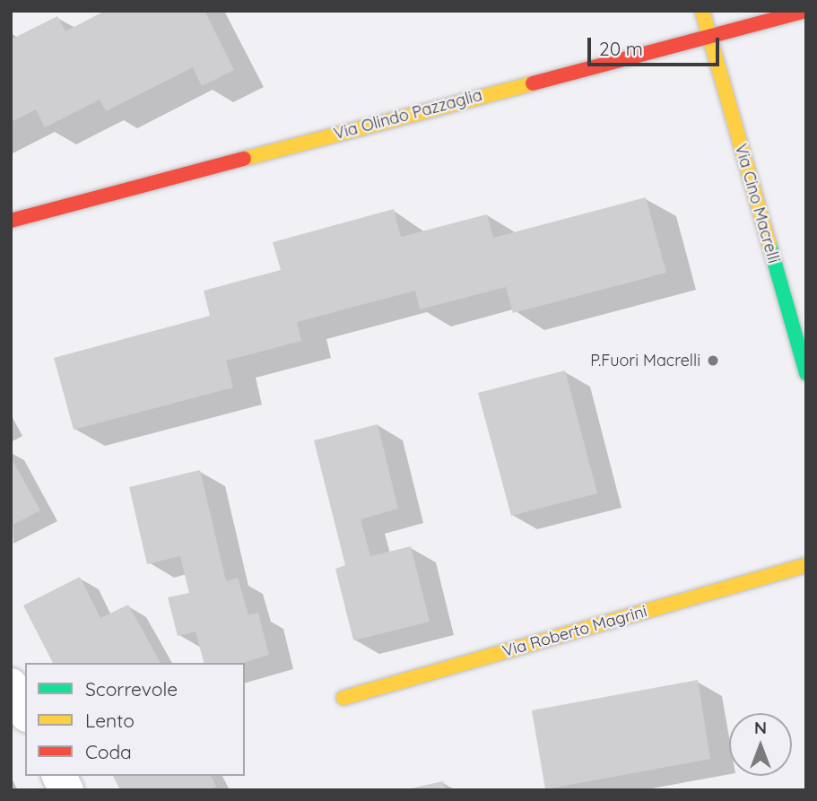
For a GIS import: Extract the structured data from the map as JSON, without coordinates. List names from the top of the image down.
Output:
{
  "streets": {
    "street": ["Via Olindo Pazzaglia", "Via Cino Macrelli", "Via Roberto Magrini"]
  },
  "crossings": [
    ["Via Olindo Pazzaglia", "Via Cino Macrelli"]
  ],
  "places": ["P.Fuori Macrelli"],
  "legend": ["Scorrevole", "Lento", "Coda"],
  "scale_bar": "20 m",
  "north": "top"
}
